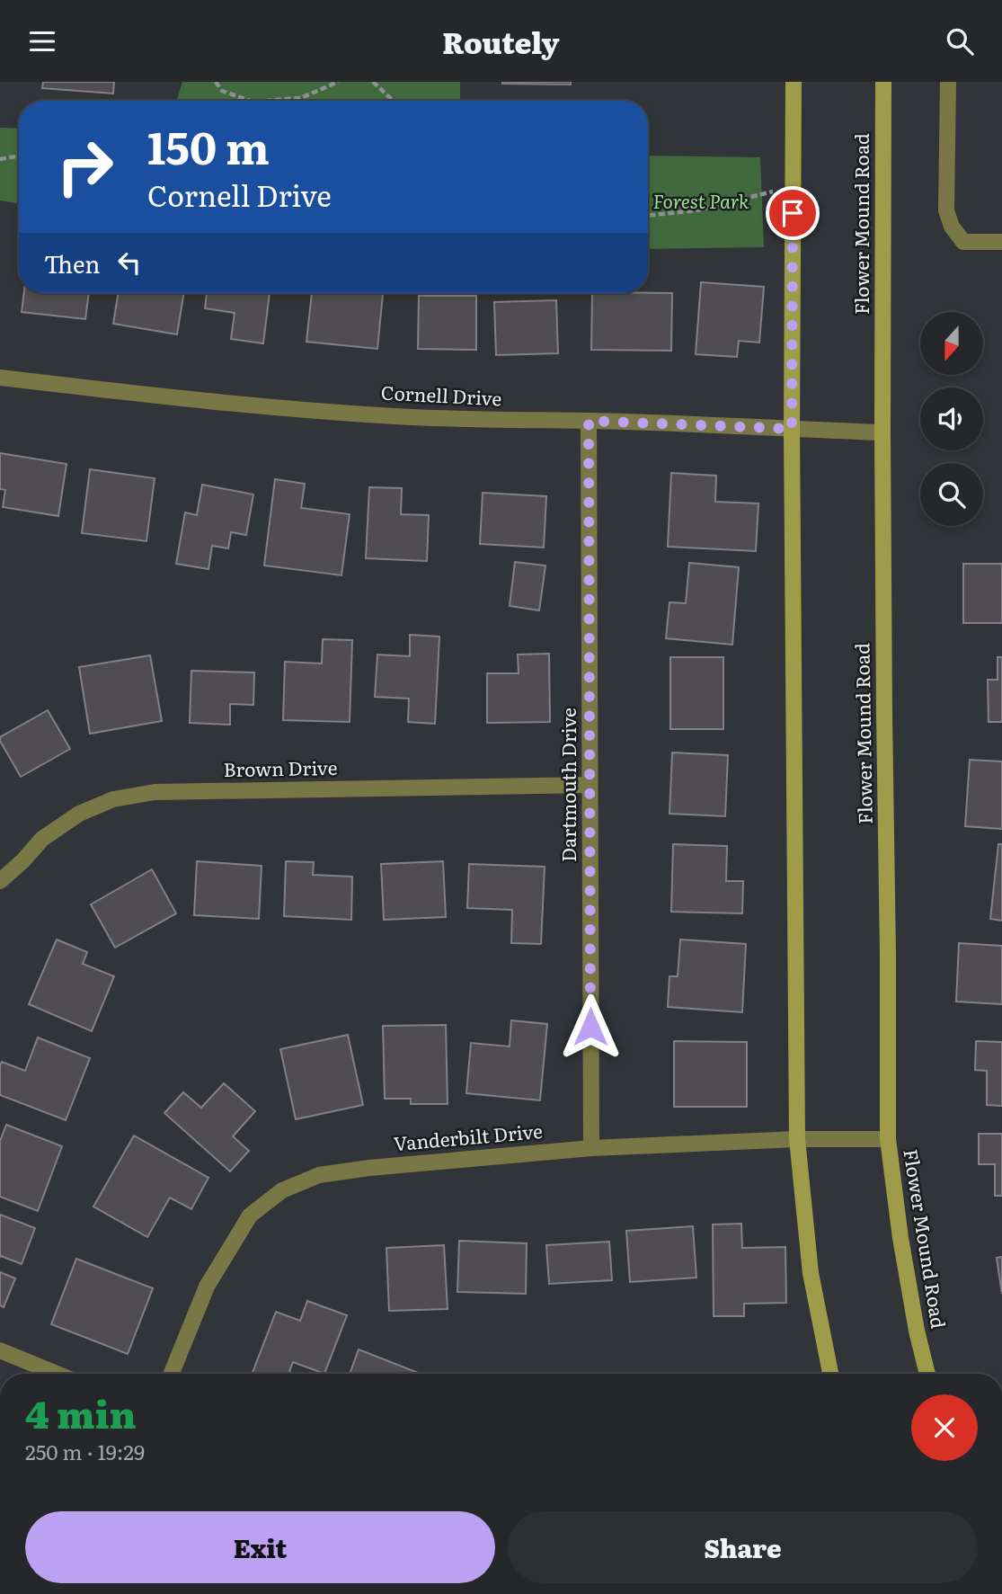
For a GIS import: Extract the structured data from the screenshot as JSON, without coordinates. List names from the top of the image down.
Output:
{
  "streets": {
    "main road": ["Flower Mound Road"],
    "street": [
      "Cornell Drive",
      "Brown Drive",
      "Dartmouth Drive",
      "Vanderbilt Drive"
    ]
  },
  "crossings": [
    ["Flower Mound Road", "Cornell Drive"],
    ["Flower Mound Road", "Vanderbilt Drive"],
    ["Cornell Drive", "Dartmouth Drive"],
    ["Brown Drive", "Dartmouth Drive"],
    ["Dartmouth Drive", "Vanderbilt Drive"]
  ],
  "parks": ["Forest Park"],
  "north": "bottom",
  "page": {
    "header": "Routely",
    "turn": ["150 m", "Cornell Drive"],
    "then": "Then",
    "heading": ["4 min", "250 m · 19:29"],
    "buttons": ["Exit", "Share"]
  }
}
